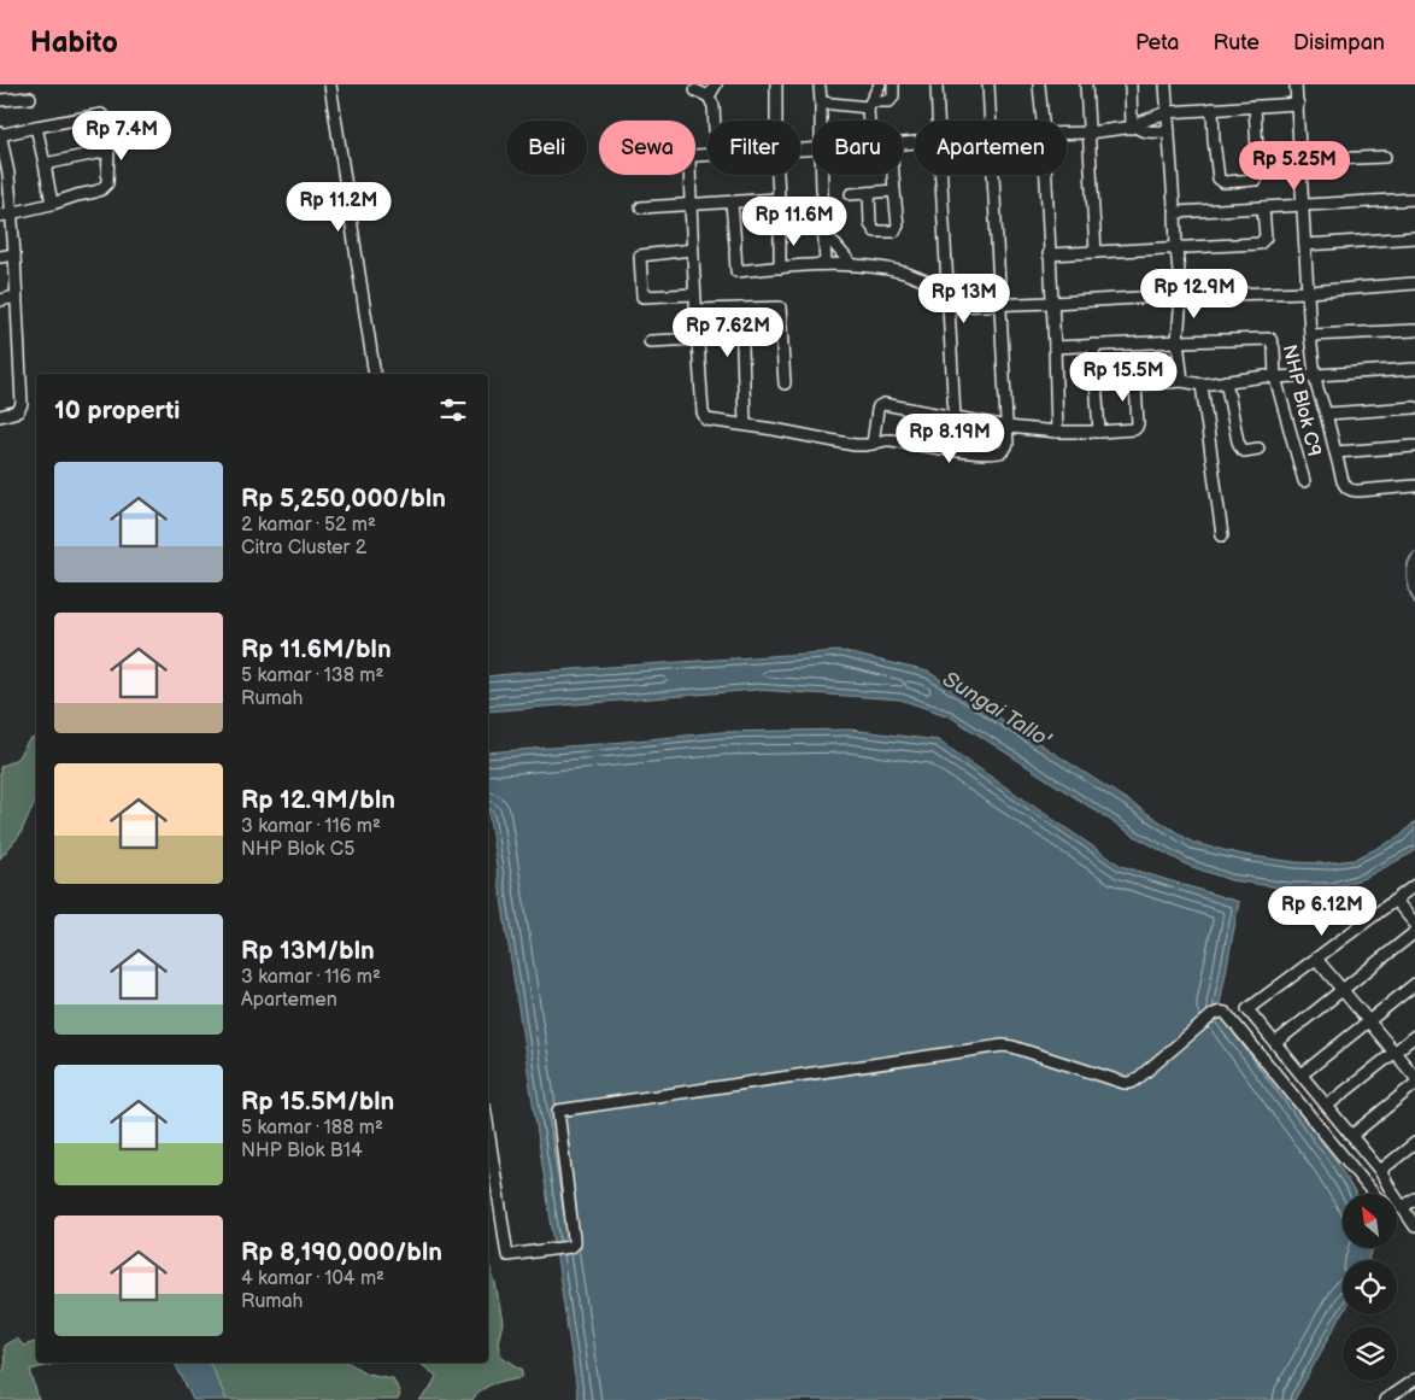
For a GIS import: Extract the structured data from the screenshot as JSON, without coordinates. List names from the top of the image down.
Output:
{
  "streets": {
    "street": ["NHP Blok C9"]
  },
  "water": ["Sungai Tallo'"],
  "north": "top left",
  "page": {
    "header": "Habito",
    "nav": ["Peta", "Rute", "Disimpan"],
    "price": [
      "Rp 7.4M",
      "Rp 5.25M",
      "Rp 11.2M",
      "Rp 11.6M",
      "Rp 12.9M",
      "Rp 13M",
      "Rp 7.62M",
      "Rp 15.5M",
      "Rp 8.19M",
      "Rp 6.12M"
    ],
    "chip": [
      "Beli",
      "Sewa",
      "Filter",
      "Baru",
      "Apartemen"
    ],
    "heading": "10 properti",
    "list": [
      {
        "name": "Rp 5,250,000/bln",
        "note": "2 kamar · 52 m² · Citra Cluster 2"
      },
      {
        "name": "Rp 11.6M/bln",
        "note": "5 kamar · 138 m² · Rumah"
      },
      {
        "name": "Rp 12.9M/bln",
        "note": "3 kamar · 116 m² · NHP Blok C5"
      },
      {
        "name": "Rp 13M/bln",
        "note": "3 kamar · 116 m² · Apartemen"
      },
      {
        "name": "Rp 15.5M/bln",
        "note": "5 kamar · 188 m² · NHP Blok B14"
      },
      {
        "name": "Rp 8,190,000/bln",
        "note": "4 kamar · 104 m² · Rumah"
      }
    ]
  }
}
